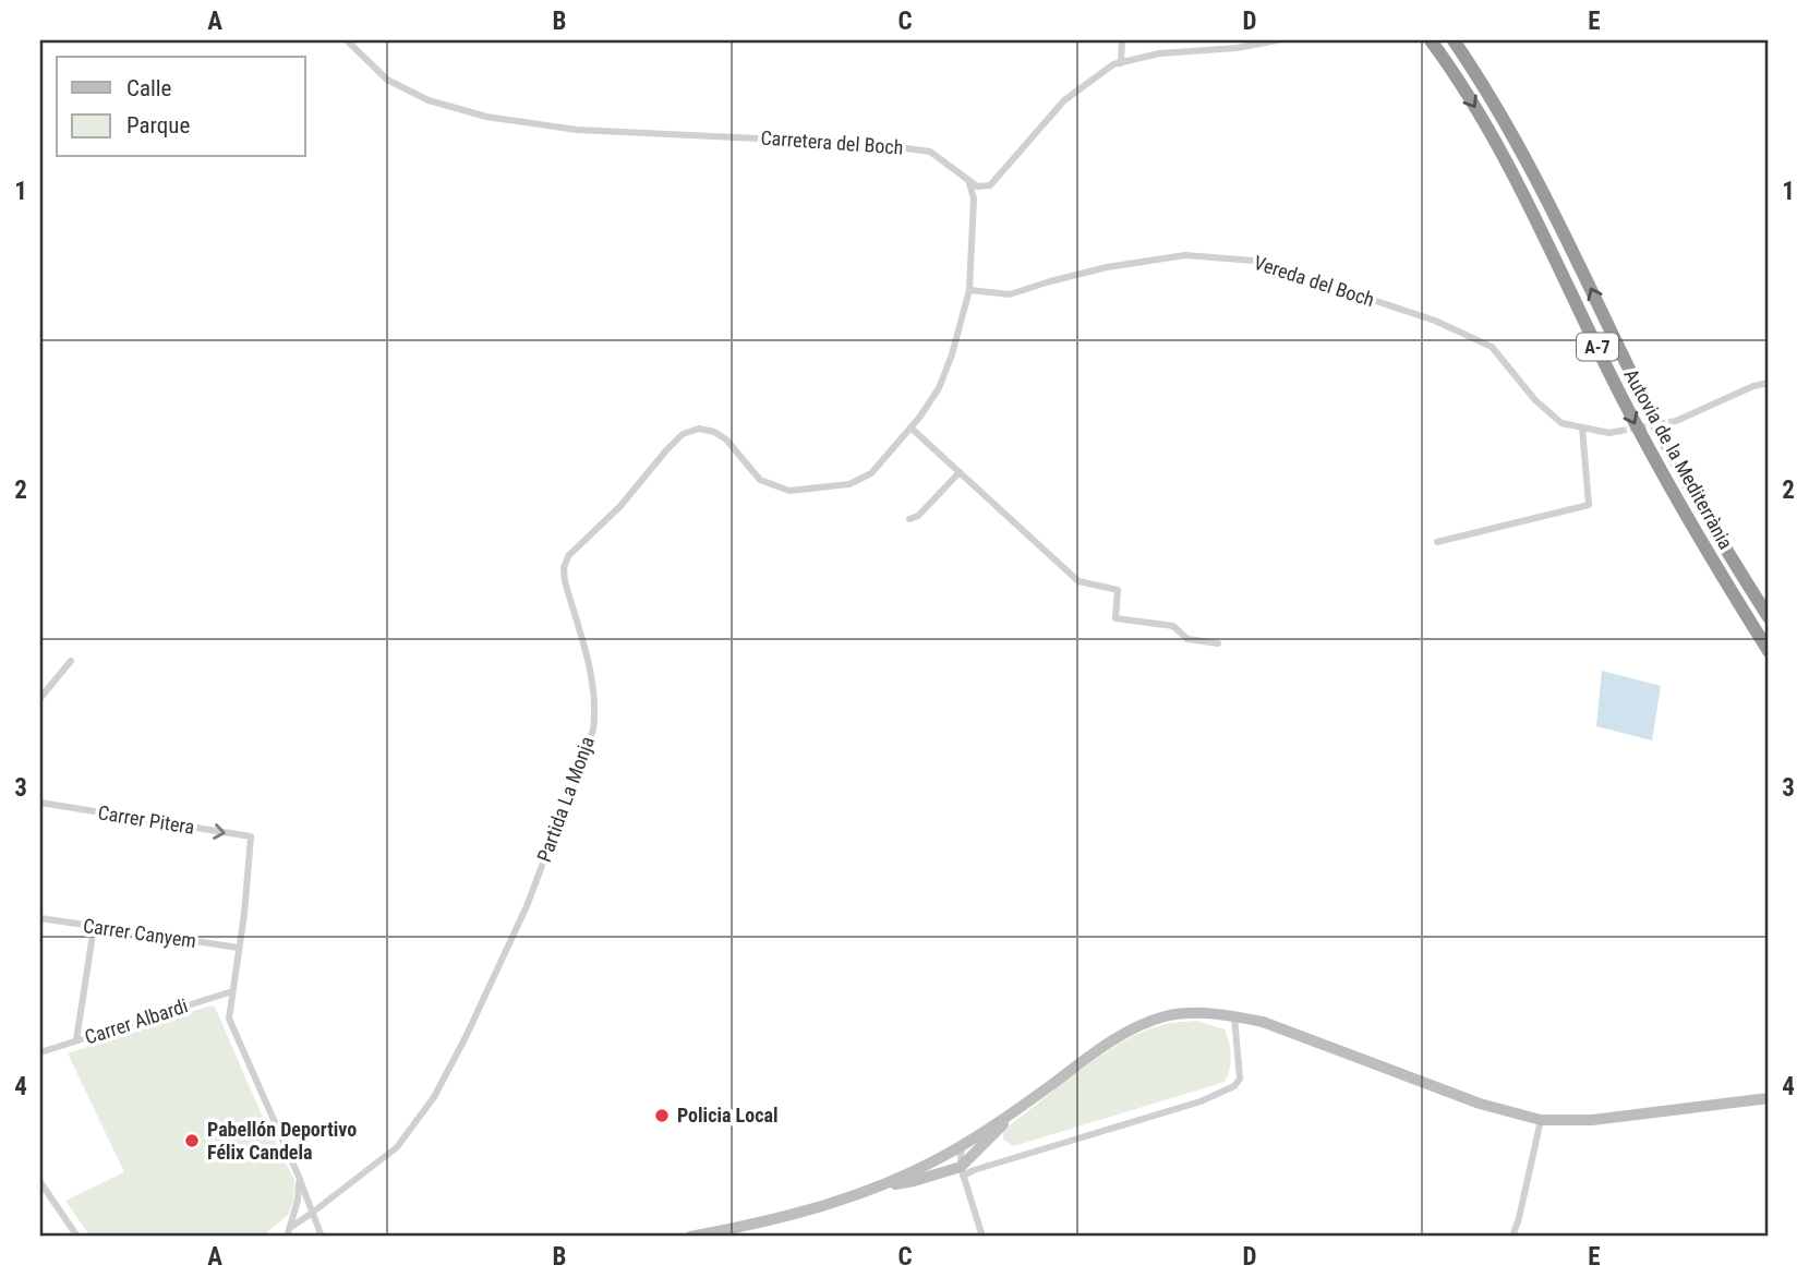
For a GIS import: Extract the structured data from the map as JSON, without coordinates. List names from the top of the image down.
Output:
{
  "streets": {
    "highway": ["A-7", "Autovia de la Mediterrània"],
    "street": [
      "Carretera del Boch",
      "Vereda del Boch",
      "Partida La Monja",
      "Carrer Pitera",
      "Carrer Canyem",
      "Carrer Albardi"
    ]
  },
  "crossings": [
    ["Carrer Pitera", "Carrer Canyem"]
  ],
  "places": ["Policia Local", "Pabellón Deportivo Félix Candela"],
  "legend": ["Calle", "Parque"],
  "grid": {
    "columns": [
      "A",
      "B",
      "C",
      "D",
      "E"
    ],
    "rows": [
      "1",
      "2",
      "3",
      "4"
    ]
  }
}
